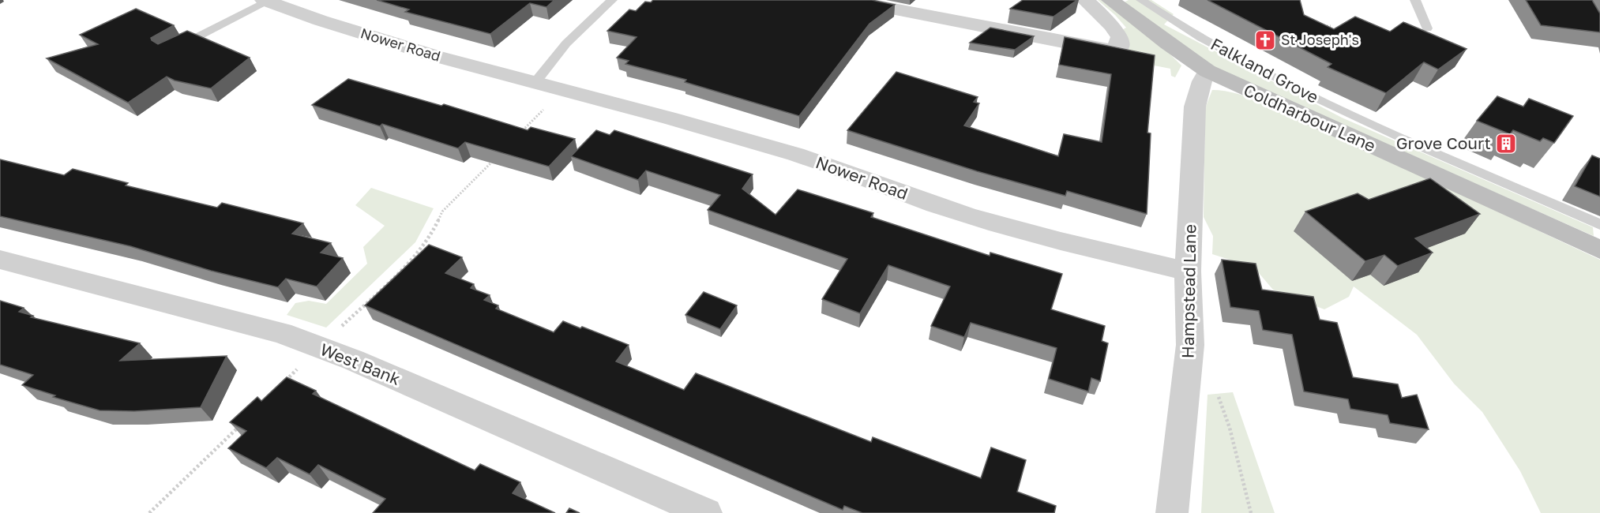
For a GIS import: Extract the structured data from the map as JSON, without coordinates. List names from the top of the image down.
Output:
{
  "streets": {
    "street": [
      "Nower Road",
      "Coldharbour Lane",
      "Hampstead Lane",
      "West Bank"
    ],
    "lane": ["Falkland Grove"]
  },
  "crossings": [
    ["Nower Road", "Hampstead Lane"],
    ["Coldharbour Lane", "Hampstead Lane"]
  ],
  "places": {
    "church": ["St Joseph's"],
    "building": ["Grove Court"]
  }
}
